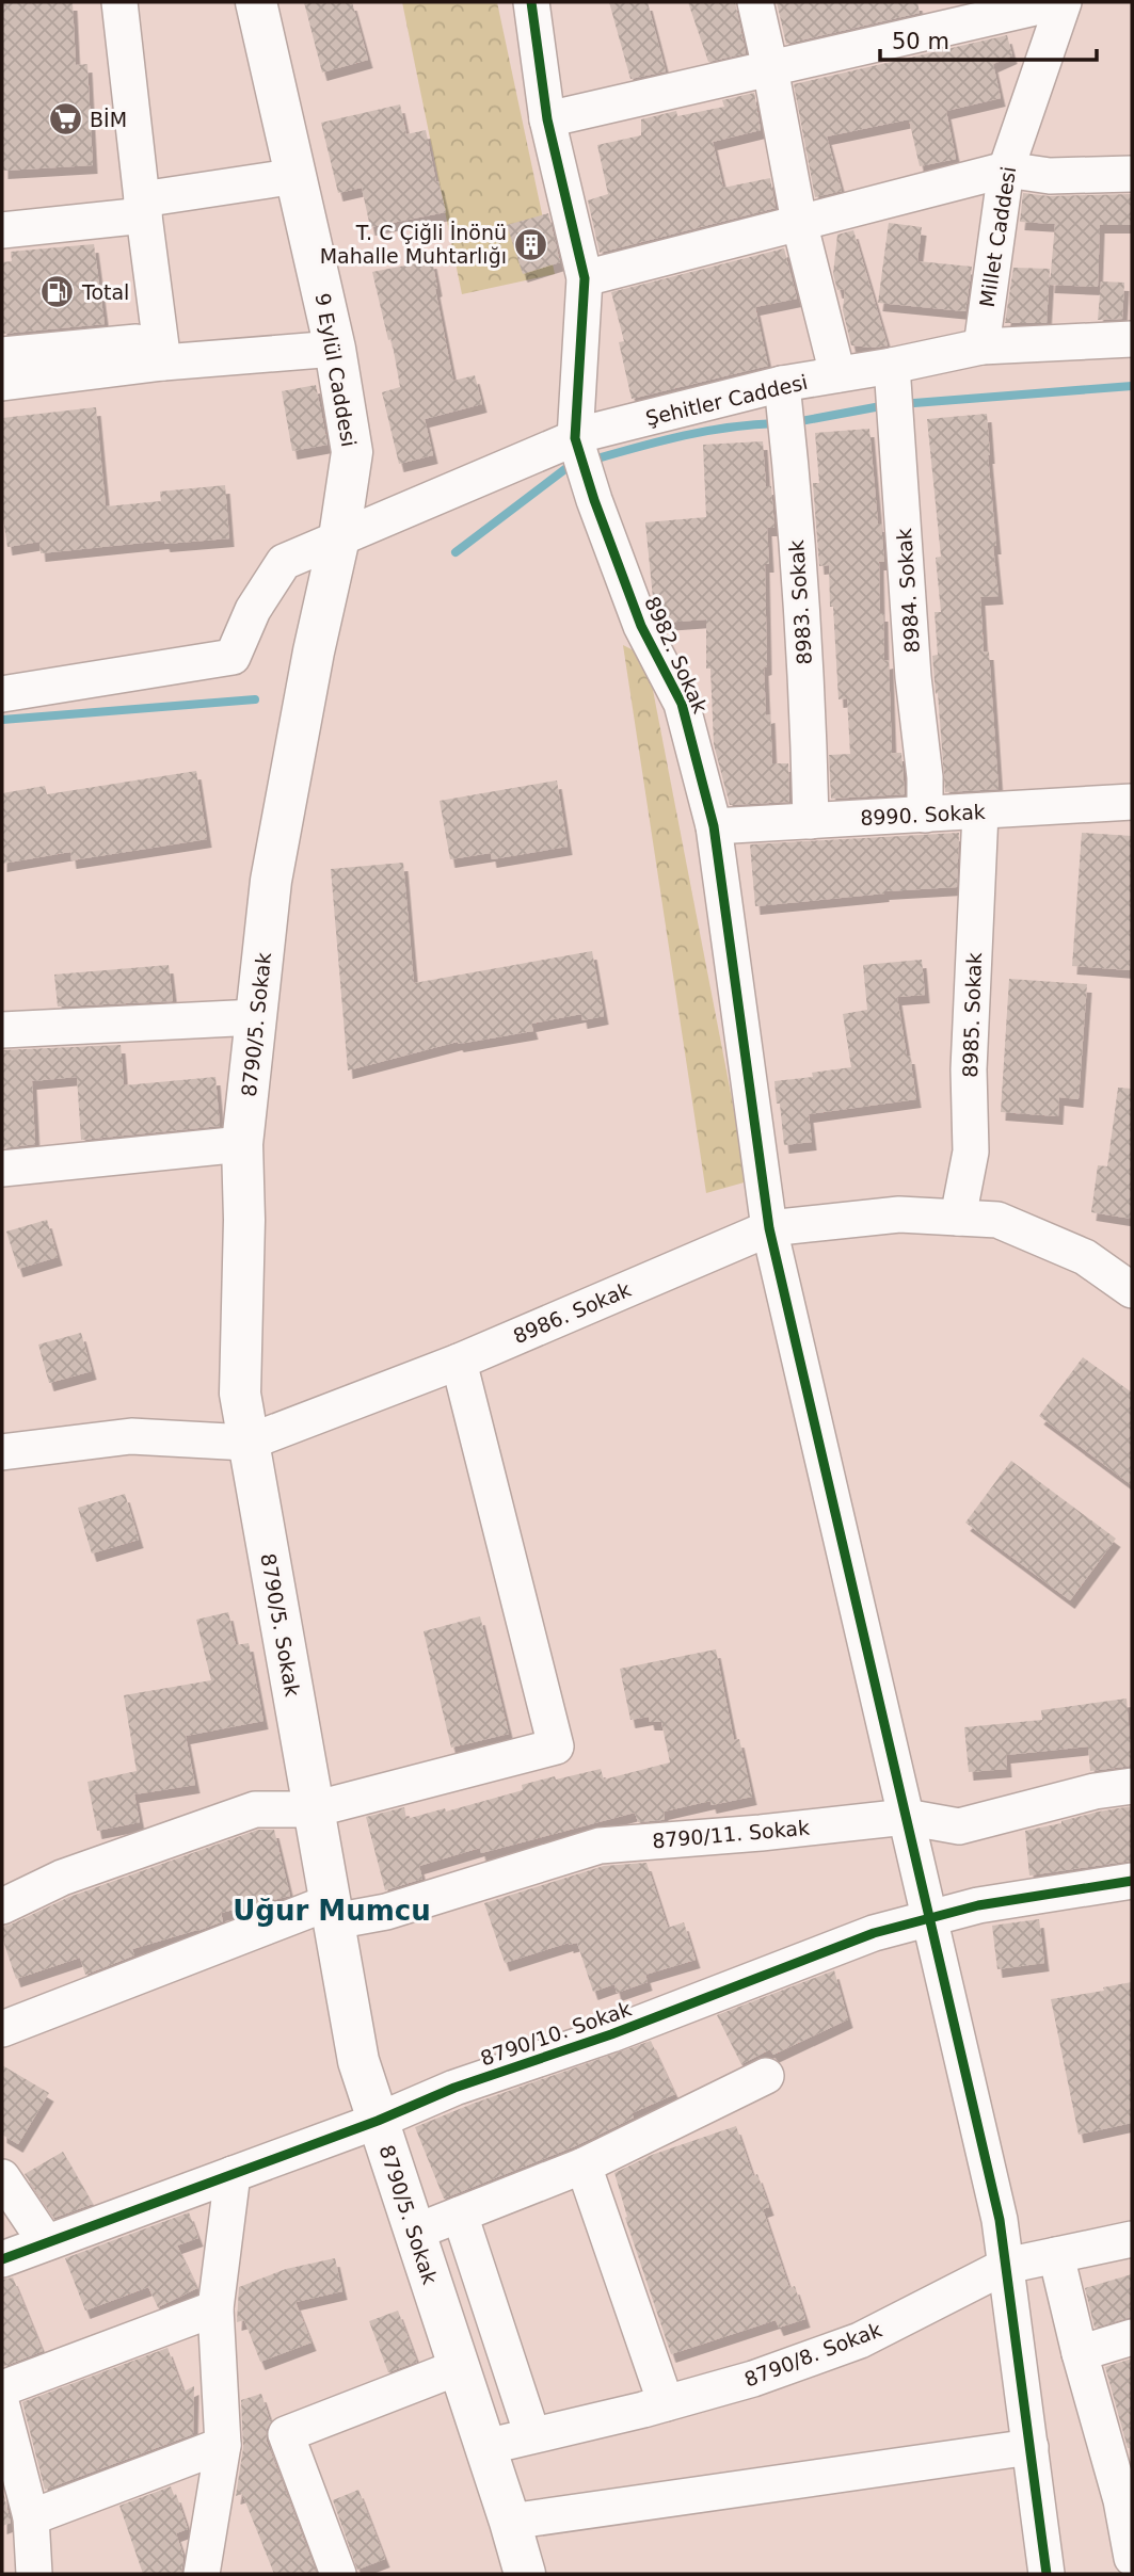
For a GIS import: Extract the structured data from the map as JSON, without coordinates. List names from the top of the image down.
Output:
{
  "streets": {
    "main road": ["9 Eylül Caddesi", "8790/5. Sokak"],
    "street": [
      "Millet Caddesi",
      "Şehitler Caddesi",
      "8984. Sokak",
      "8983. Sokak",
      "8982. Sokak",
      "8990. Sokak",
      "8985. Sokak",
      "8986. Sokak",
      "8790/11. Sokak",
      "8790/10. Sokak",
      "8790/8. Sokak"
    ]
  },
  "crossings": [
    ["Millet Caddesi", "Şehitler Caddesi"],
    ["9 Eylül Caddesi", "Şehitler Caddesi"],
    ["9 Eylül Caddesi", "8790/5. Sokak"],
    ["Şehitler Caddesi", "8984. Sokak"],
    ["Şehitler Caddesi", "8983. Sokak"],
    ["Şehitler Caddesi", "8982. Sokak"],
    ["8984. Sokak", "8990. Sokak"],
    ["8983. Sokak", "8990. Sokak"],
    ["8982. Sokak", "8990. Sokak"],
    ["8982. Sokak", "8986. Sokak"],
    ["8982. Sokak", "8790/11. Sokak"],
    ["8982. Sokak", "8790/10. Sokak"],
    ["8982. Sokak", "8790/8. Sokak"],
    ["8990. Sokak", "8985. Sokak"],
    ["8985. Sokak", "8986. Sokak"],
    ["8790/5. Sokak", "8986. Sokak"],
    ["8790/5. Sokak", "8790/11. Sokak"],
    ["8790/5. Sokak", "8790/10. Sokak"],
    ["8790/5. Sokak", "8790/8. Sokak"]
  ],
  "districts": ["Uğur Mumcu"],
  "places": {
    "supermarket": ["BİM"],
    "building": ["T. C Çiğli İnönü Mahalle Muhtarlığı"],
    "fuel station": ["Total"]
  },
  "scale_bar": "50 m"
}
